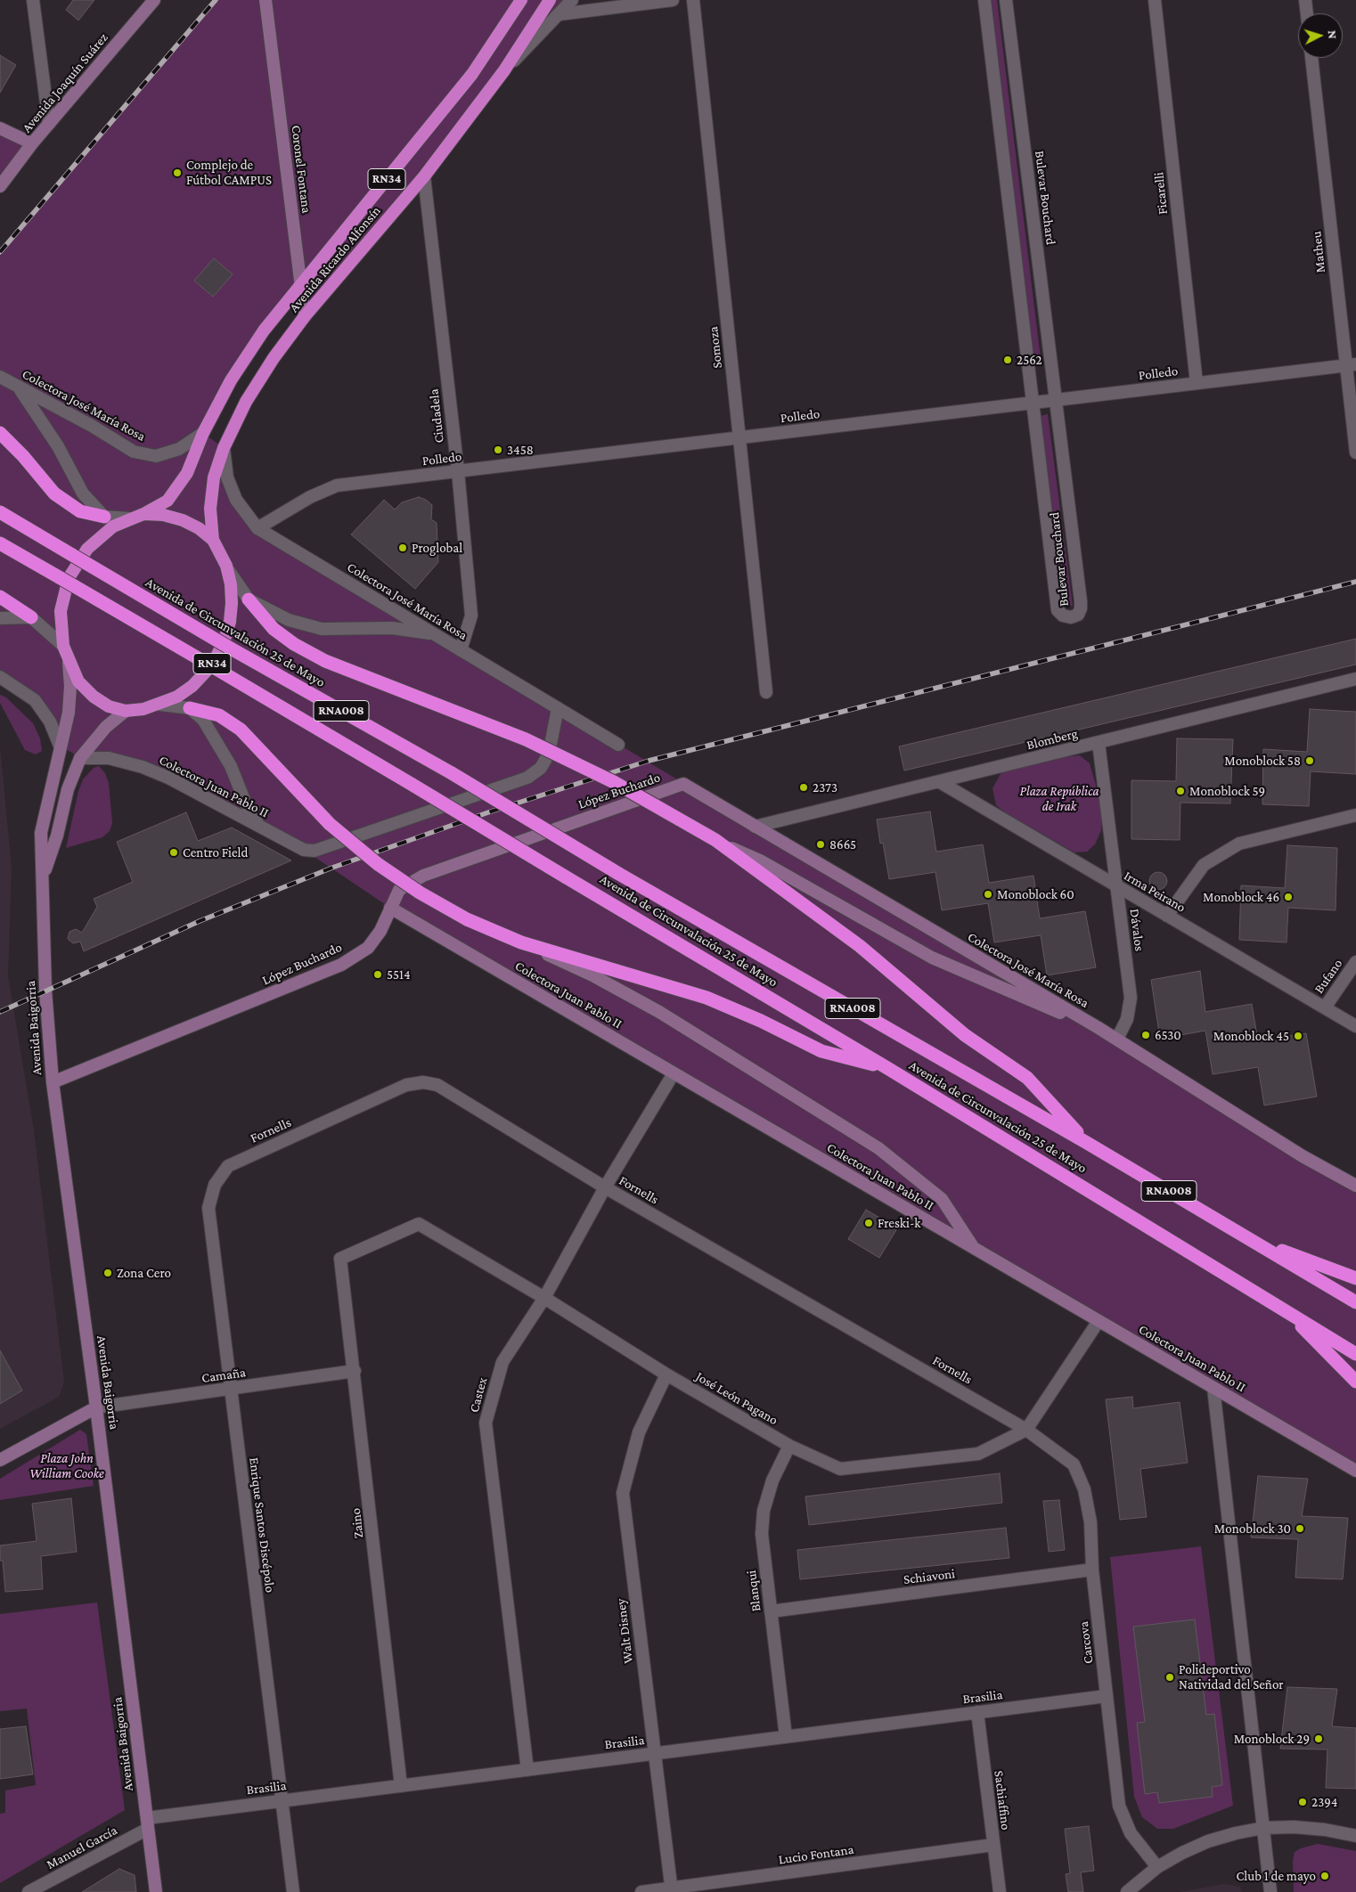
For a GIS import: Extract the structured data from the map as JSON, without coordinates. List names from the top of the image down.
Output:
{
  "streets": {
    "highway": [
      "RN34",
      "Avenida Ricardo Alfonsín",
      "Avenida de Circunvalación 25 de Mayo",
      "RNA008"
    ],
    "main road": [
      "Avenida Joaquín Suárez",
      "Coronel Fontana",
      "Colectora José María Rosa",
      "Colectora Juan Pablo II",
      "López Buchardo",
      "Avenida Baigorria"
    ],
    "street": [
      "Ficarelli",
      "Bulevar Bouchard",
      "Matheu",
      "Somoza",
      "Polledo",
      "Ciudadela",
      "Blomberg",
      "Irma Peirano",
      "Dávalos",
      "Bufano",
      "Fornells",
      "Camaña",
      "Castex",
      "José León Pagano",
      "Zaino",
      "Enrique Santos Discépolo",
      "Schiavoni",
      "Blanqui",
      "Walt Disney",
      "Carcova",
      "Brasilia",
      "Sachiaffino",
      "Manuel García",
      "Lucio Fontana"
    ]
  },
  "crossings": [
    ["Coronel Fontana", "Avenida Ricardo Alfonsín"],
    ["RN34", "Avenida Ricardo Alfonsín"],
    ["RN34", "Avenida Baigorria"],
    ["Ficarelli", "Polledo"],
    ["Bulevar Bouchard", "Polledo"],
    ["Matheu", "Polledo"],
    ["Avenida Ricardo Alfonsín", "Colectora José María Rosa"],
    ["Avenida Ricardo Alfonsín", "Ciudadela"],
    ["Somoza", "Polledo"],
    ["Polledo", "Colectora José María Rosa"],
    ["Polledo", "Ciudadela"],
    ["Colectora José María Rosa", "Ciudadela"],
    ["Colectora José María Rosa", "Blomberg"],
    ["Colectora José María Rosa", "Colectora Juan Pablo II"],
    ["Colectora José María Rosa", "López Buchardo"],
    ["Colectora José María Rosa", "Dávalos"],
    ["Avenida de Circunvalación 25 de Mayo", "RNA008"],
    ["Blomberg", "Irma Peirano"],
    ["Blomberg", "Dávalos"],
    ["Colectora Juan Pablo II", "López Buchardo"],
    ["Colectora Juan Pablo II", "Avenida Baigorria"],
    ["Colectora Juan Pablo II", "Castex"],
    ["López Buchardo", "Avenida Baigorria"],
    ["Irma Peirano", "Dávalos"],
    ["Irma Peirano", "Bufano"],
    ["Avenida Baigorria", "Camaña"],
    ["Avenida Baigorria", "Brasilia"],
    ["Avenida Baigorria", "Manuel García"],
    ["Fornells", "Castex"],
    ["Fornells", "José León Pagano"],
    ["Fornells", "Enrique Santos Discépolo"],
    ["Fornells", "Carcova"],
    ["Camaña", "Zaino"],
    ["Camaña", "Enrique Santos Discépolo"],
    ["Castex", "José León Pagano"],
    ["Castex", "Brasilia"],
    ["José León Pagano", "Zaino"],
    ["José León Pagano", "Blanqui"],
    ["José León Pagano", "Walt Disney"],
    ["José León Pagano", "Carcova"],
    ["Zaino", "Brasilia"],
    ["Enrique Santos Discépolo", "Brasilia"],
    ["Schiavoni", "Blanqui"],
    ["Schiavoni", "Carcova"],
    ["Blanqui", "Brasilia"],
    ["Walt Disney", "Brasilia"],
    ["Walt Disney", "Lucio Fontana"],
    ["Carcova", "Brasilia"],
    ["Brasilia", "Sachiaffino"],
    ["Brasilia", "Manuel García"],
    ["Sachiaffino", "Lucio Fontana"]
  ],
  "parks": ["Plaza República de Irak", "Plaza John William Cooke"],
  "places": [
    "Complejo de Fútbol CAMPUS",
    "2562",
    "3458",
    "Proglobal",
    "Monoblock 58",
    "2373",
    "Monoblock 59",
    "8665",
    "Centro Field",
    "Monoblock 60",
    "Monoblock 46",
    "5514",
    "6530",
    "Monoblock 45",
    "Freski-k",
    "Zona Cero",
    "Monoblock 30",
    "Polideportivo Natividad del Señor",
    "Monoblock 29",
    "2394",
    "Club 1 de mayo"
  ],
  "north": "right"
}
